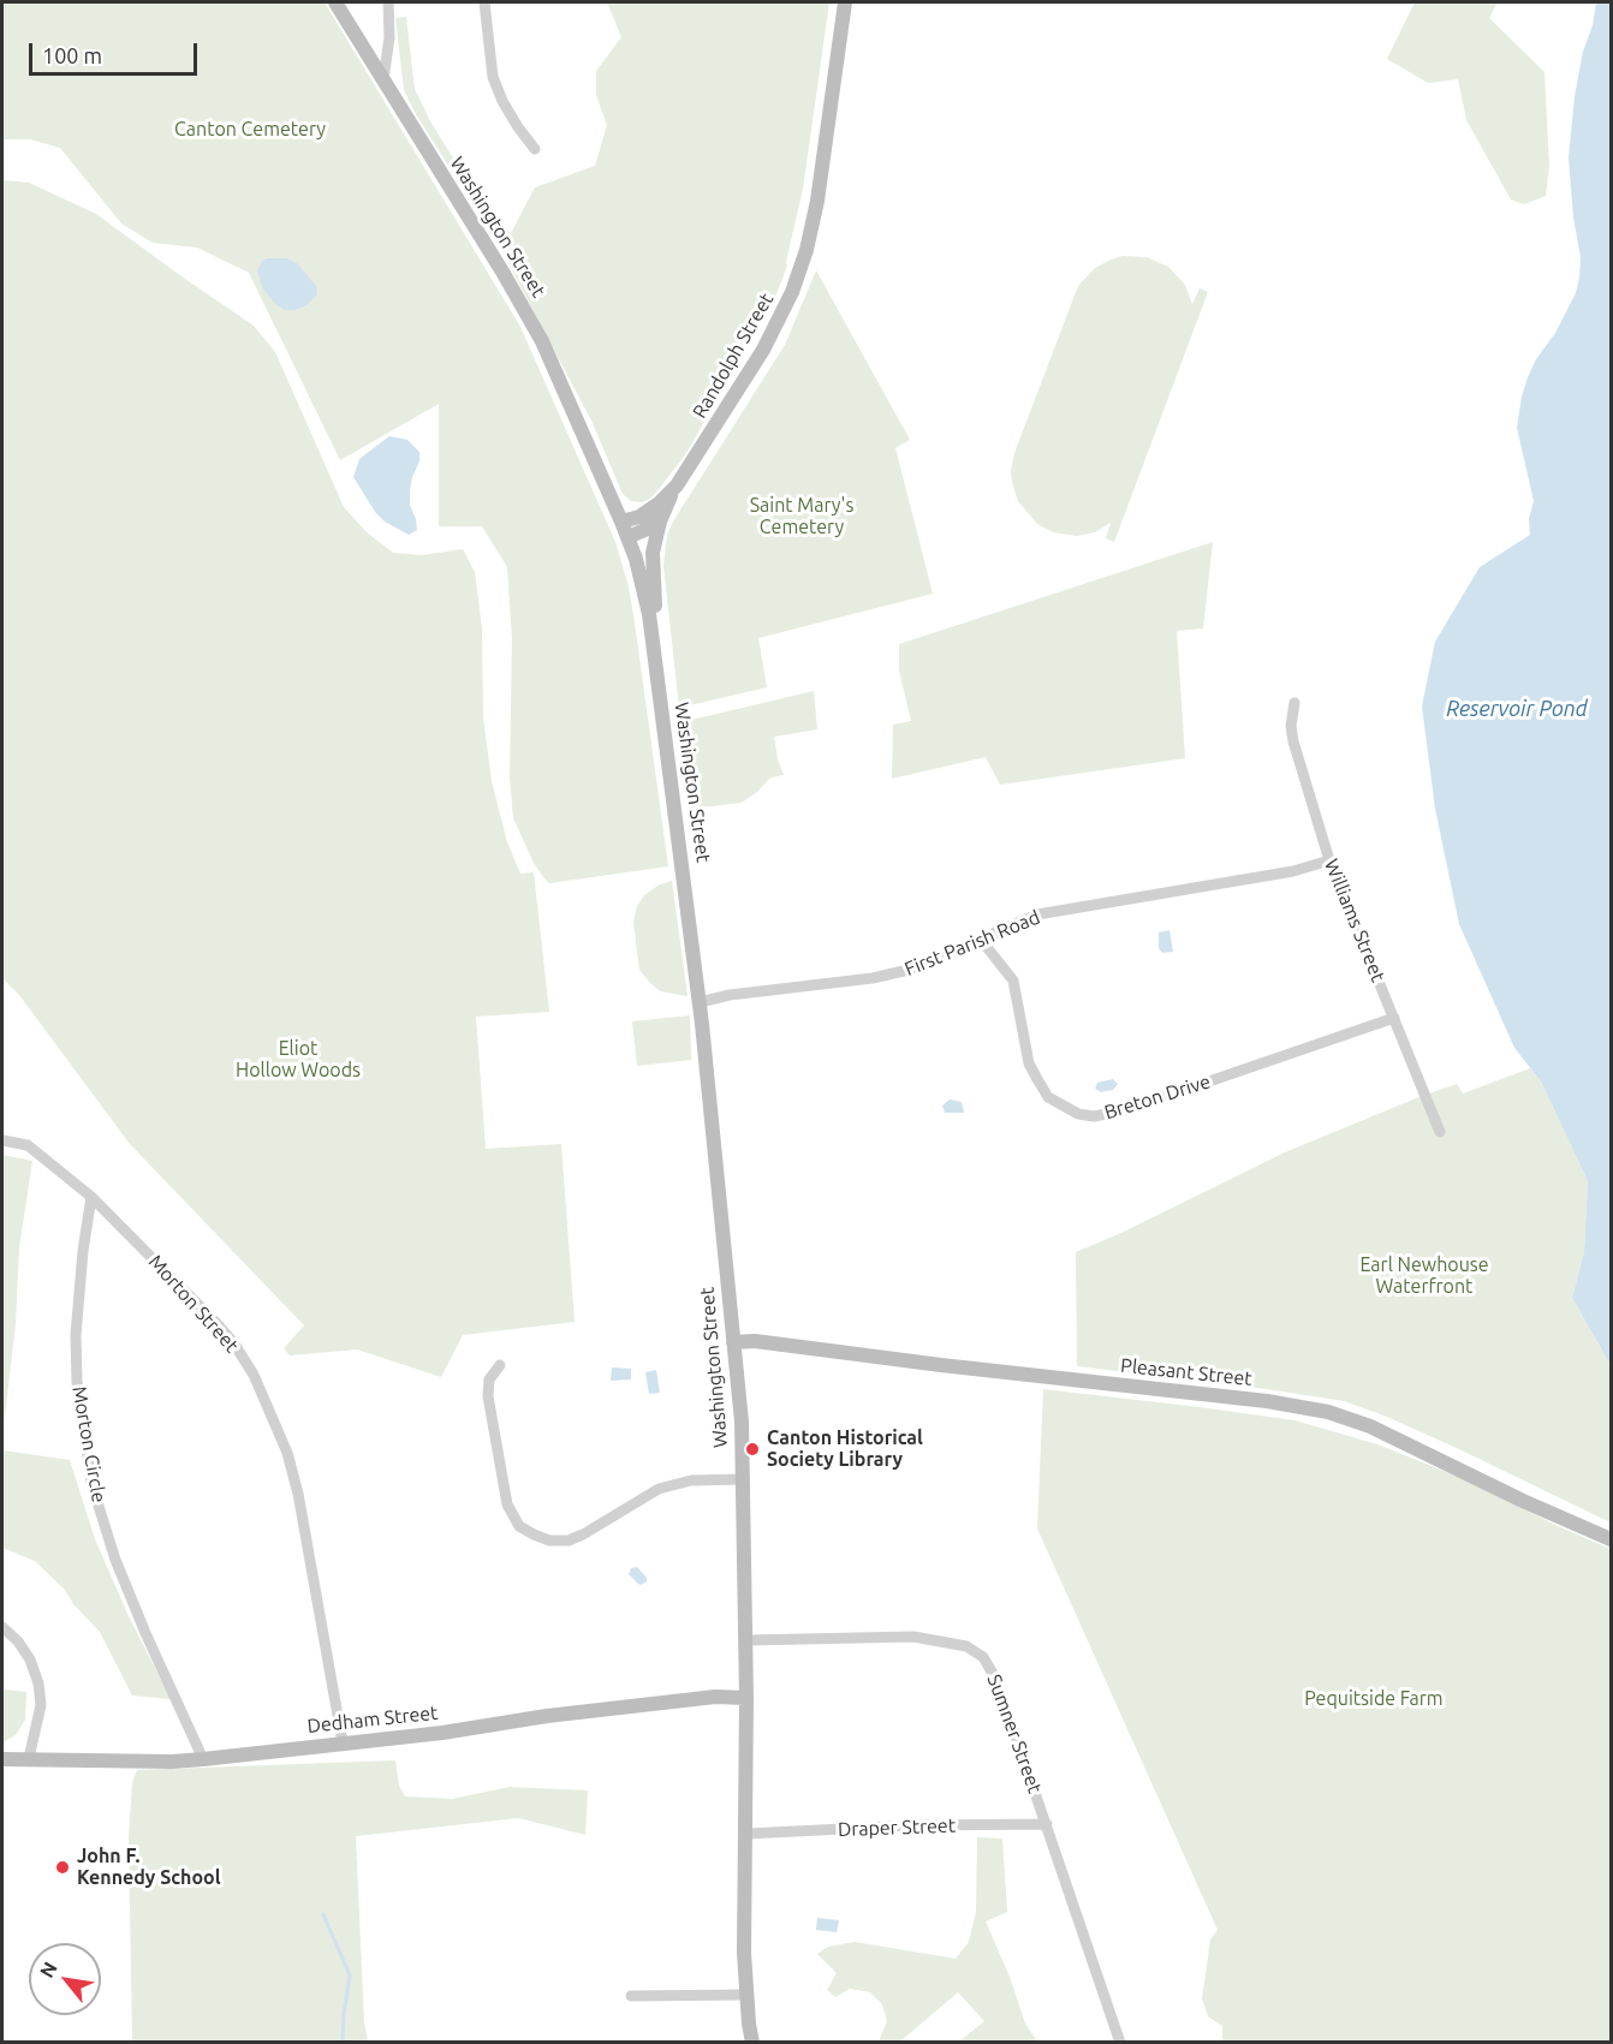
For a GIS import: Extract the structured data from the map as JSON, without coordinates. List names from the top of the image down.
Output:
{
  "streets": {
    "main road": [
      "Washington Street",
      "Randolph Street",
      "Pleasant Street",
      "Dedham Street"
    ],
    "street": [
      "Williams Street",
      "First Parish Road",
      "Breton Drive",
      "Morton Street",
      "Morton Circle",
      "Sumner Street",
      "Draper Street"
    ]
  },
  "crossings": [
    ["Washington Street", "Randolph Street"],
    ["Washington Street", "First Parish Road"],
    ["Washington Street", "Pleasant Street"],
    ["Washington Street", "Dedham Street"],
    ["Washington Street", "Sumner Street"],
    ["Washington Street", "Draper Street"],
    ["Williams Street", "First Parish Road"],
    ["Williams Street", "Breton Drive"],
    ["First Parish Road", "Breton Drive"],
    ["Morton Street", "Morton Circle"],
    ["Morton Street", "Dedham Street"],
    ["Morton Circle", "Dedham Street"],
    ["Sumner Street", "Draper Street"]
  ],
  "water": ["Reservoir Pond"],
  "parks": [
    "Canton Cemetery",
    "Saint Mary's Cemetery",
    "Eliot Hollow Woods",
    "Earl Newhouse Waterfront",
    "Pequitside Farm"
  ],
  "places": ["Canton Historical Society Library", "John F. Kennedy School"],
  "scale_bar": "100 m",
  "north": "top left"
}
